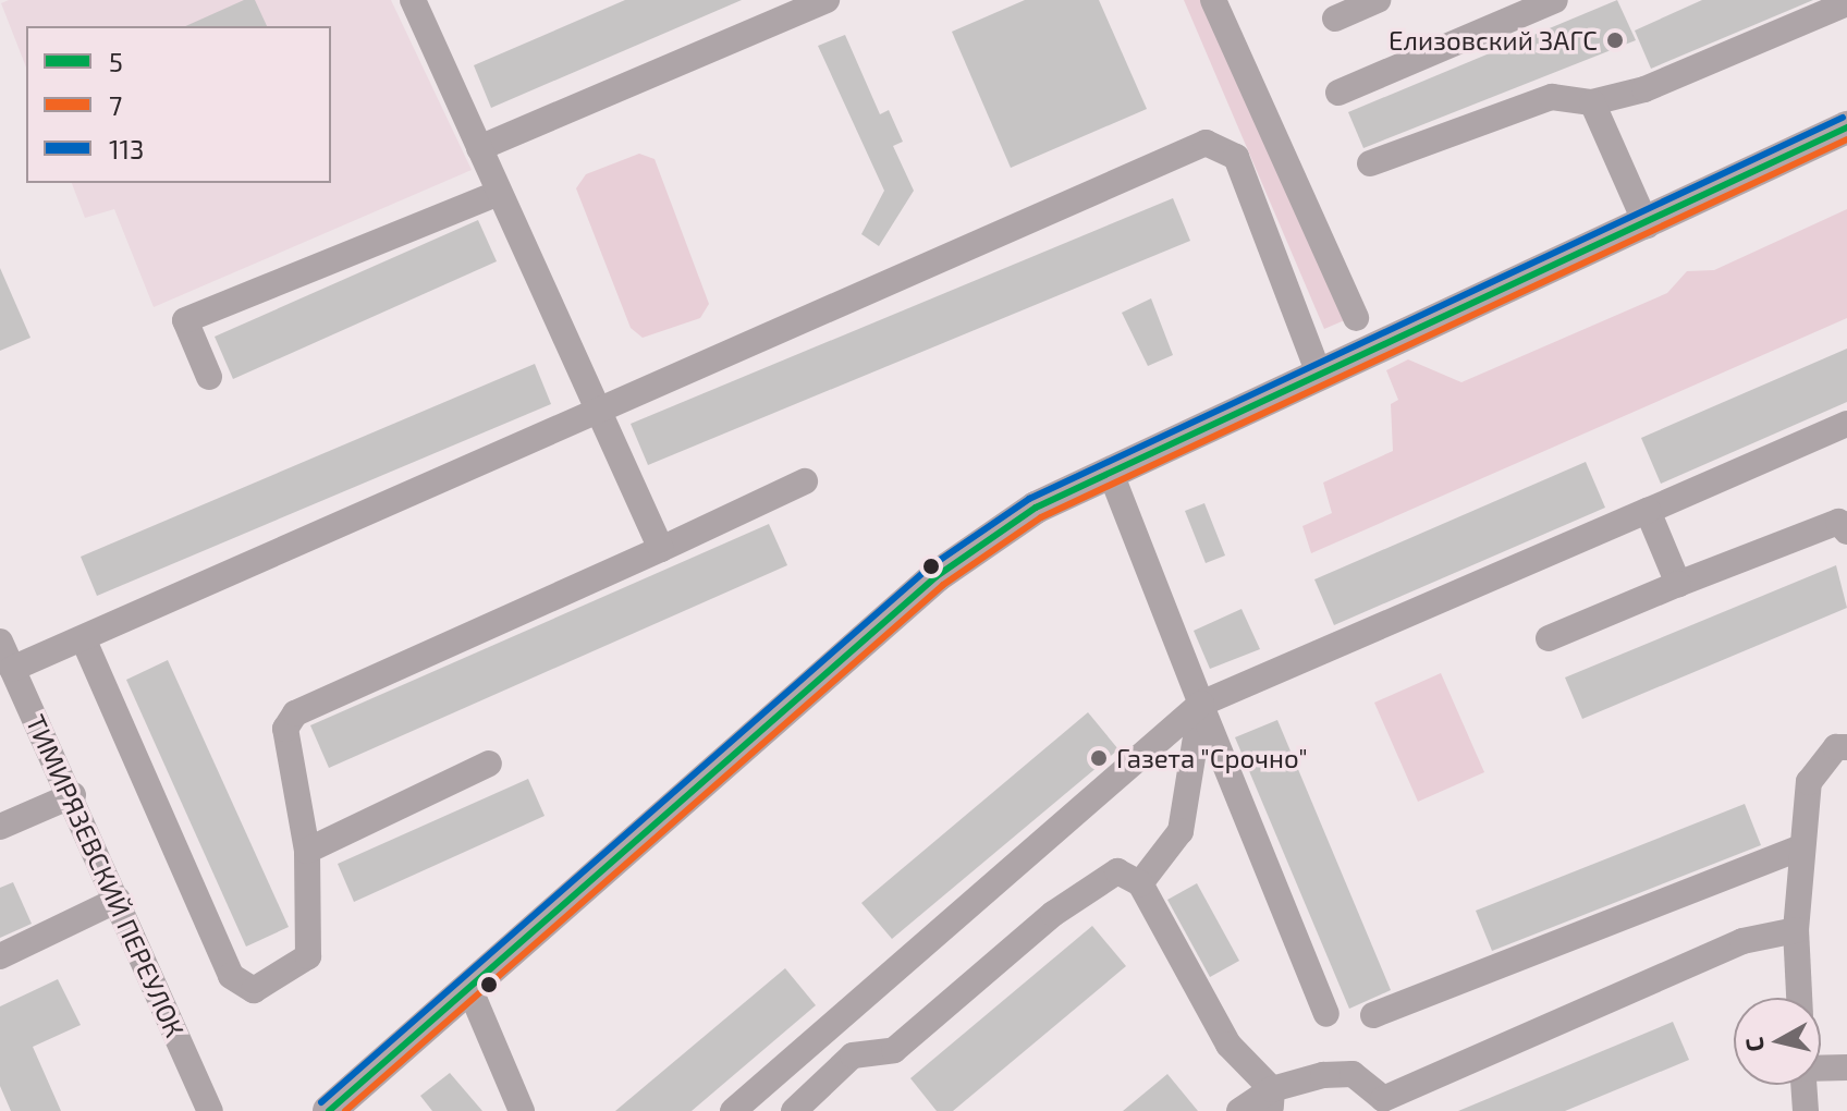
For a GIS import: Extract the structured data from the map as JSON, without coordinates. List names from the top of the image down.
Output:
{
  "streets": {
    "street": ["ТИМИРЯЗЕВСКИЙ ПЕРЕУЛОК"]
  },
  "places": ["Елизовский ЗАГС", "Газета \"Срочно\""],
  "lines": ["transit line 113", "transit line 5", "transit line 7"],
  "legend": ["5", "7", "113"],
  "north": "left"
}
